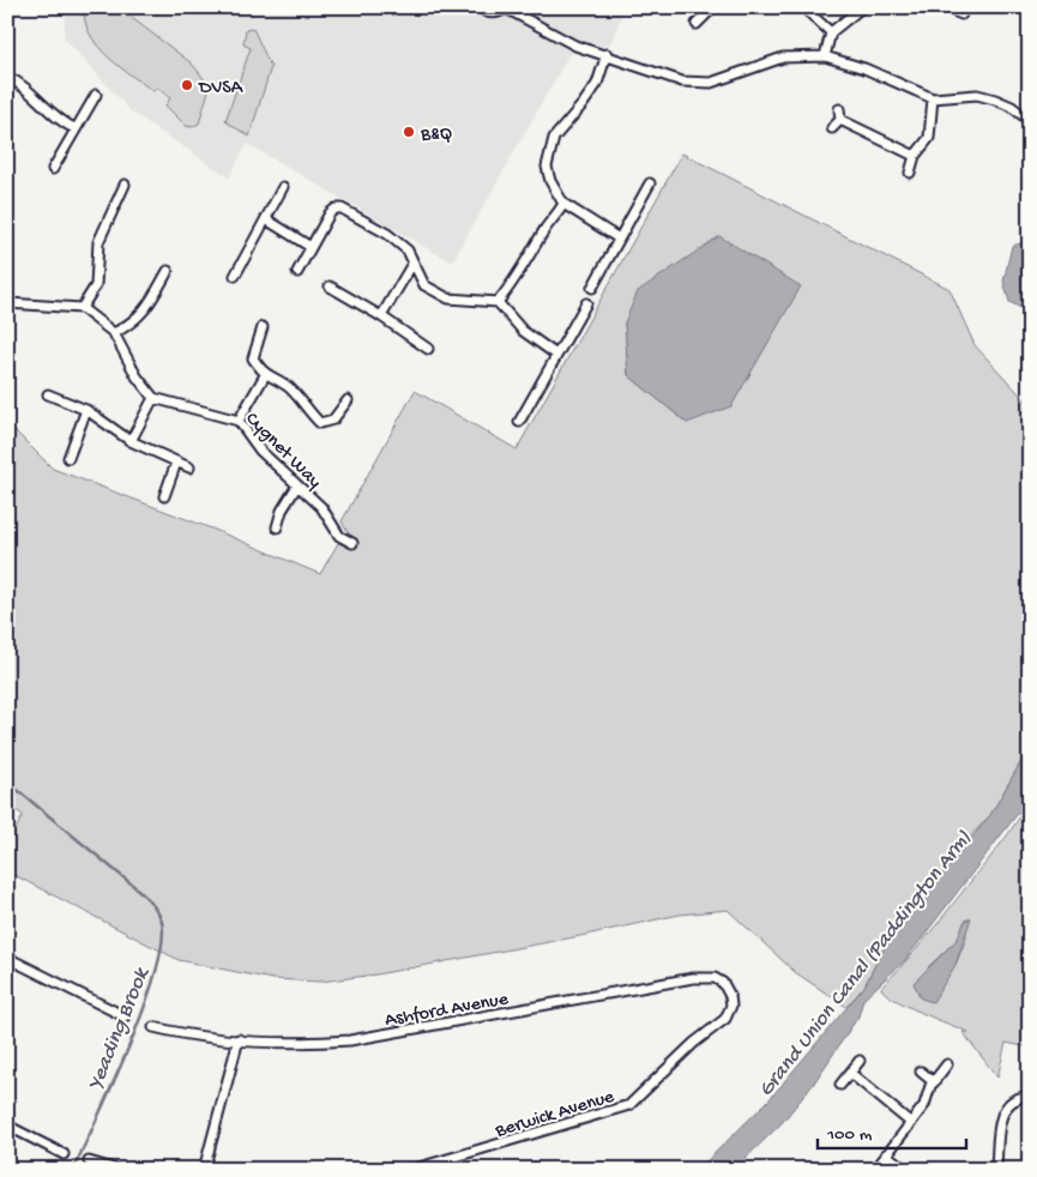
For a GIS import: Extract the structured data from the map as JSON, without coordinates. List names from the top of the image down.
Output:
{
  "streets": {
    "street": ["Cygnet Way", "Ashford Avenue", "Berwick Avenue"]
  },
  "crossings": [
    ["Ashford Avenue", "Berwick Avenue"]
  ],
  "water": ["Grand Union Canal (Paddington Arm)", "Yeading Brook"],
  "places": ["DVSA", "B&Q"],
  "scale_bar": "100 m"
}
